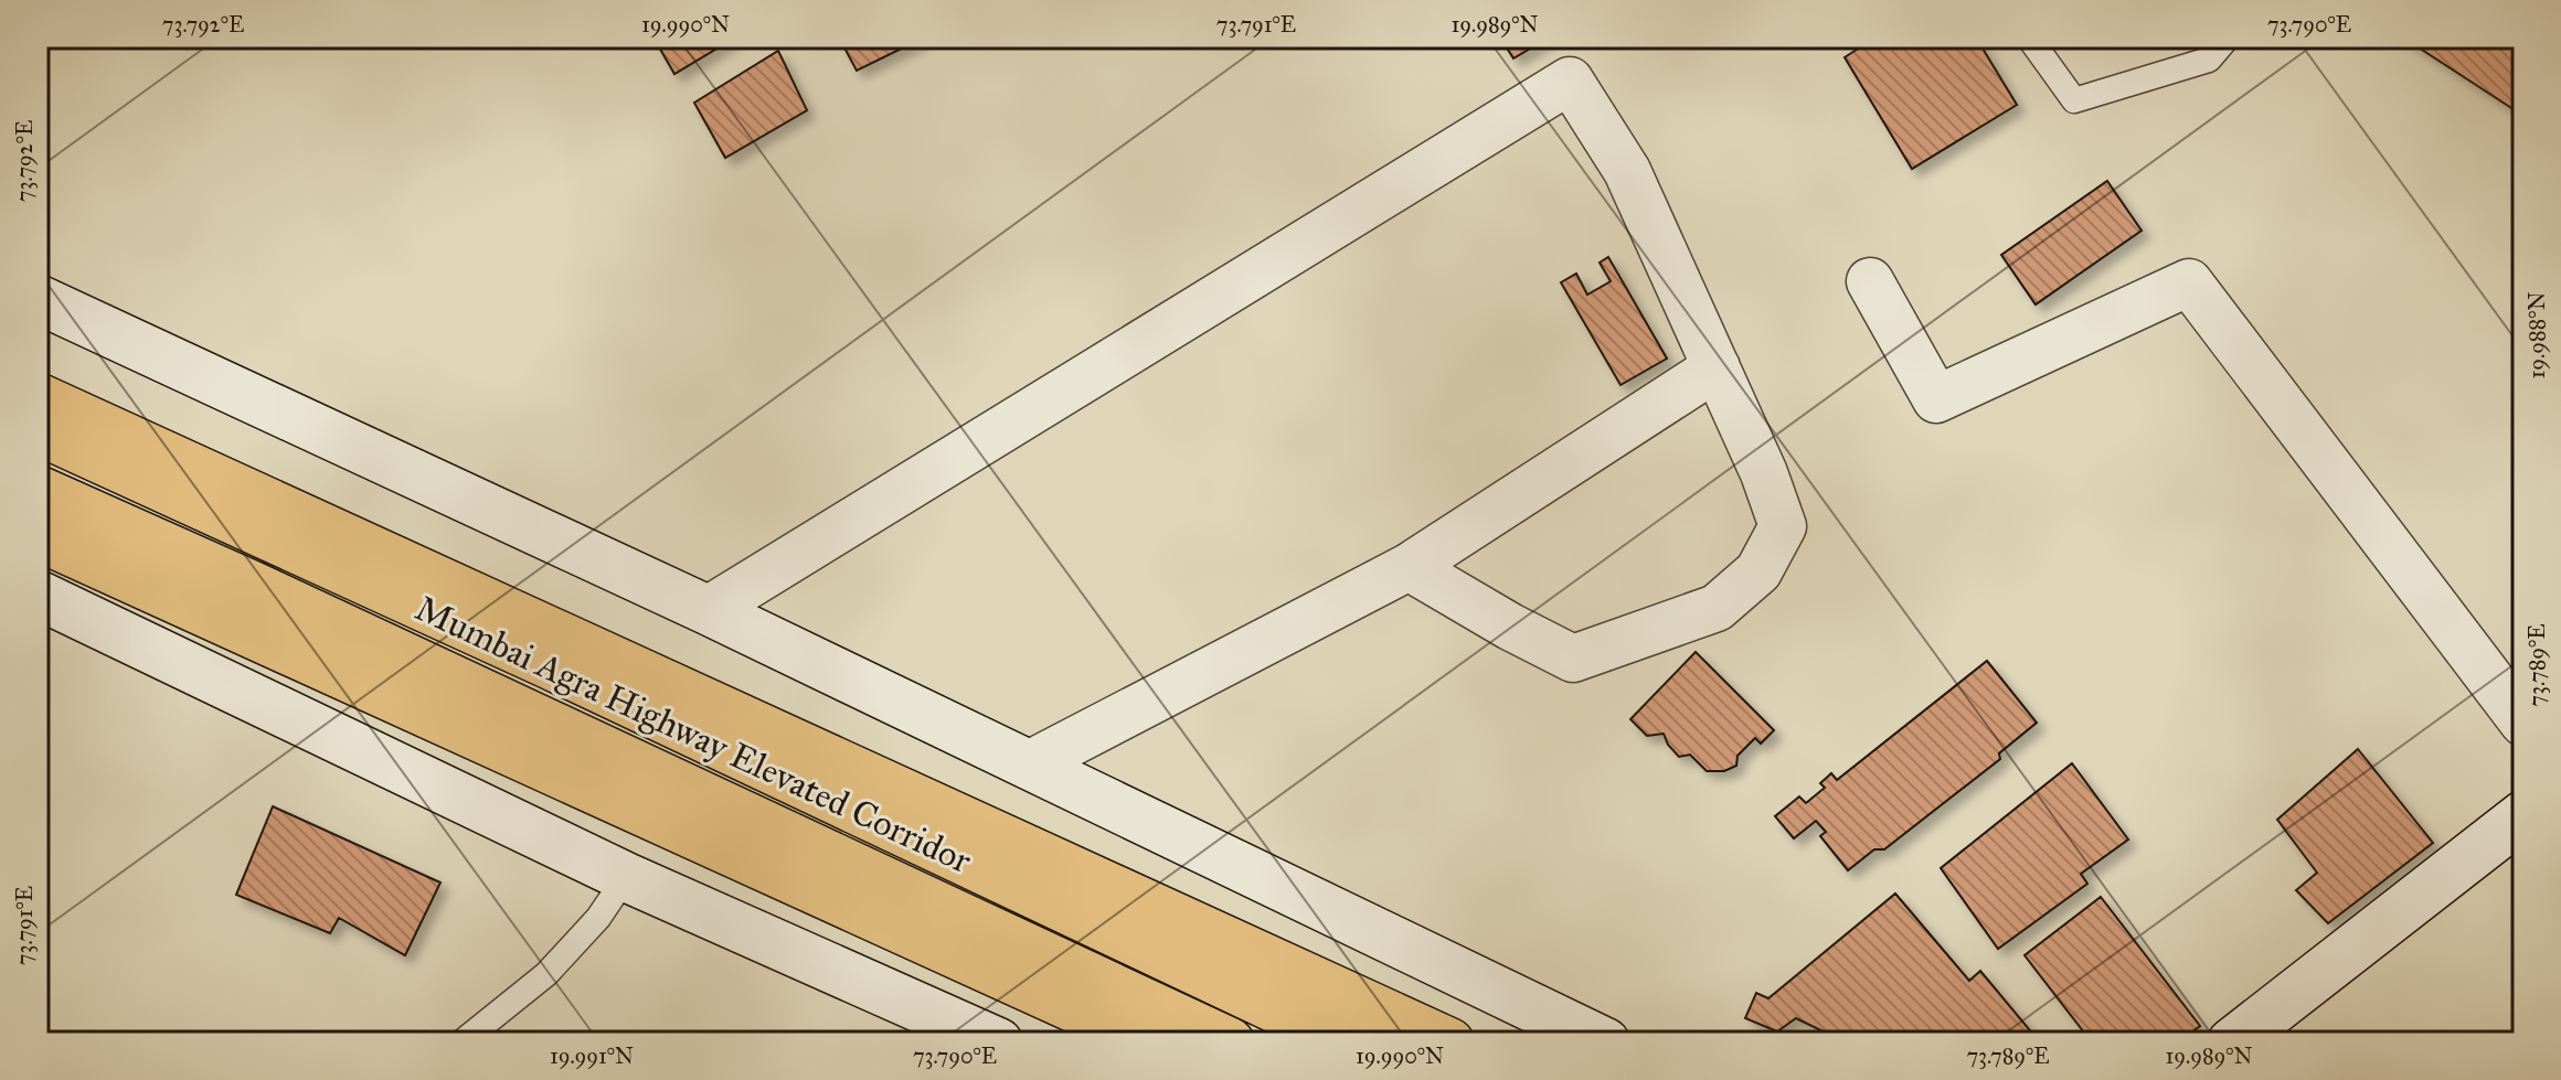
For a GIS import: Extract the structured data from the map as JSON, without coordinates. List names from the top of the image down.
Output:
{
  "streets": {
    "main road": ["Mumbai Agra Highway Elevated Corridor"]
  },
  "coordinates": [
    "73.792°E",
    "19.990°N",
    "73.791°E",
    "19.989°N",
    "73.790°E",
    "19.988°N",
    "73.789°E",
    "19.991°N"
  ]
}
